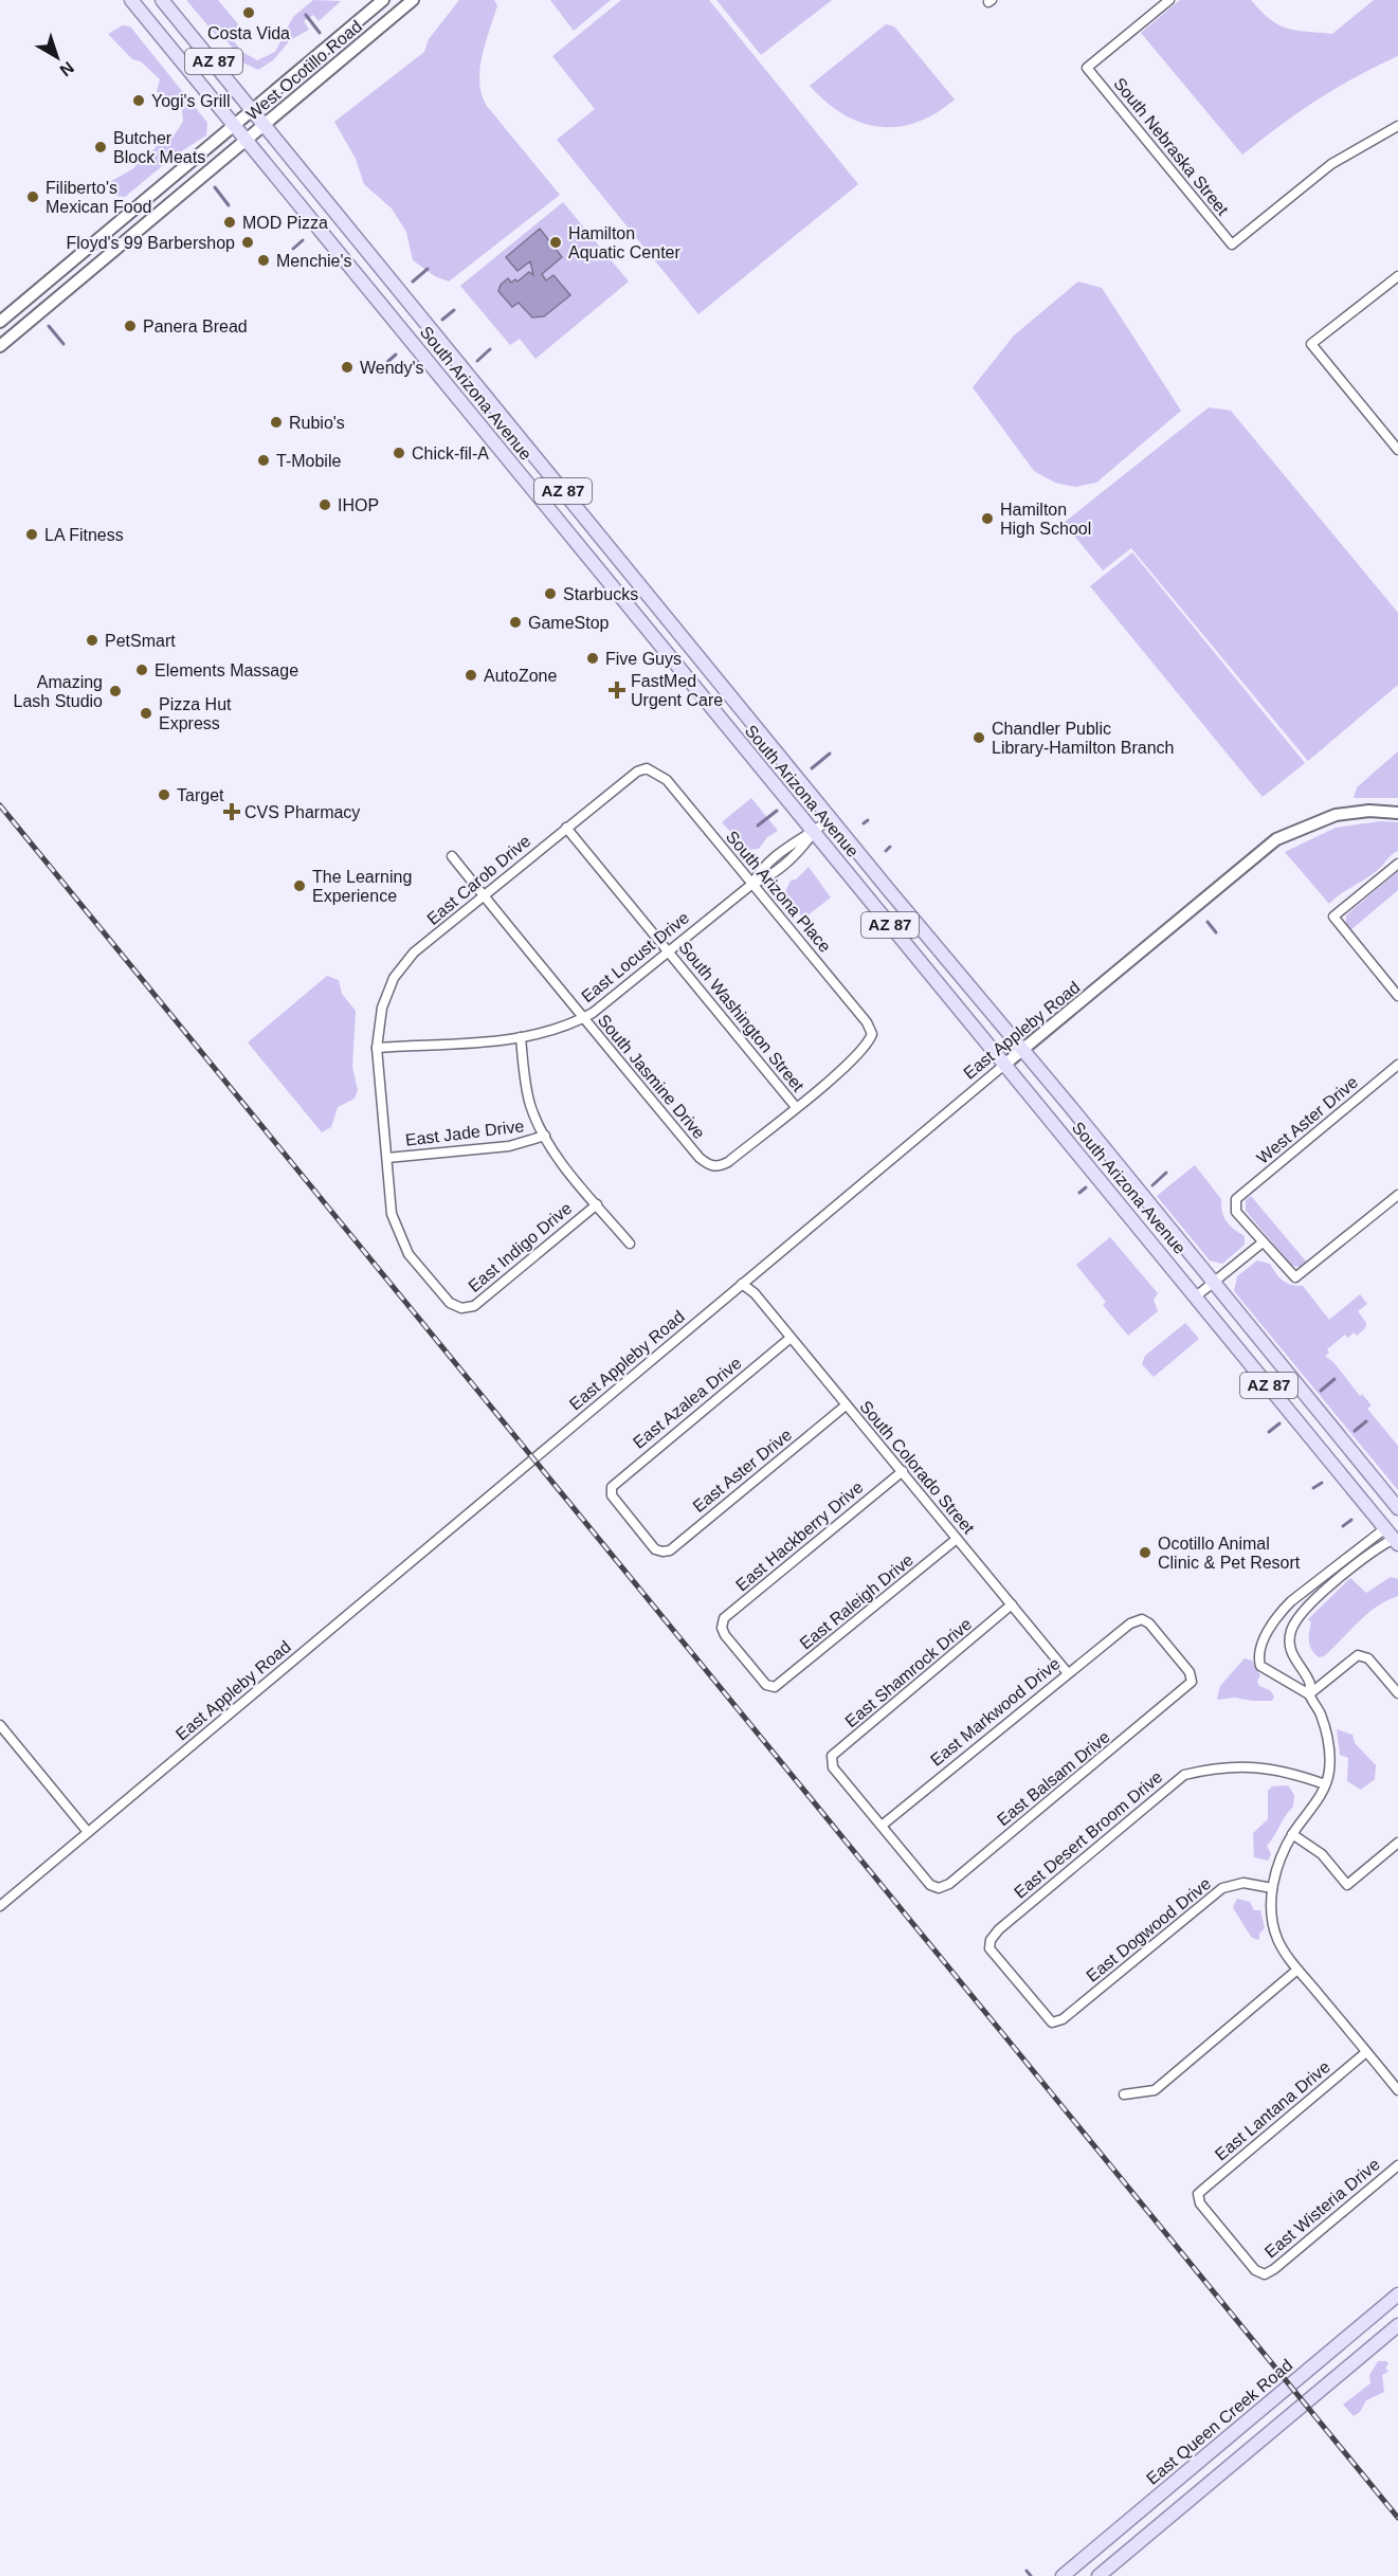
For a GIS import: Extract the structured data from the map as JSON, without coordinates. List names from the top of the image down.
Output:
{
  "streets": {
    "main road": [
      "AZ 87",
      "West Ocotillo Road",
      "South Arizona Avenue",
      "East Appleby Road",
      "East Queen Creek Road"
    ],
    "street": [
      "South Nebraska Street",
      "East Carob Drive",
      "South Arizona Place",
      "East Locust Drive",
      "South Washington Street",
      "South Jasmine Drive",
      "West Aster Drive",
      "East Jade Drive",
      "East Indigo Drive",
      "East Azalea Drive",
      "South Colorado Street",
      "East Aster Drive",
      "East Hackberry Drive",
      "East Raleigh Drive",
      "East Shamrock Drive",
      "East Markwood Drive",
      "East Balsam Drive",
      "East Desert Broom Drive",
      "East Dogwood Drive",
      "East Lantana Drive",
      "East Wisteria Drive"
    ]
  },
  "crossings": [
    ["West Ocotillo Road", "South Arizona Avenue"],
    ["South Arizona Avenue", "East Locust Drive"],
    ["South Arizona Avenue", "East Appleby Road"],
    ["East Carob Drive", "South Arizona Place"],
    ["East Carob Drive", "East Locust Drive"],
    ["East Carob Drive", "South Washington Street"],
    ["East Carob Drive", "South Jasmine Drive"],
    ["East Carob Drive", "East Jade Drive"],
    ["East Carob Drive", "East Indigo Drive"],
    ["South Arizona Place", "East Locust Drive"],
    ["South Arizona Place", "South Washington Street"],
    ["South Arizona Place", "South Jasmine Drive"],
    ["East Locust Drive", "South Washington Street"],
    ["East Locust Drive", "South Jasmine Drive"],
    ["South Washington Street", "South Jasmine Drive"],
    ["East Appleby Road", "South Colorado Street"],
    ["East Azalea Drive", "South Colorado Street"],
    ["East Azalea Drive", "East Aster Drive"],
    ["South Colorado Street", "East Aster Drive"],
    ["South Colorado Street", "East Hackberry Drive"],
    ["South Colorado Street", "East Raleigh Drive"],
    ["South Colorado Street", "East Shamrock Drive"],
    ["South Colorado Street", "East Markwood Drive"],
    ["East Hackberry Drive", "East Raleigh Drive"],
    ["East Shamrock Drive", "East Markwood Drive"],
    ["East Shamrock Drive", "East Balsam Drive"],
    ["East Markwood Drive", "East Balsam Drive"],
    ["East Desert Broom Drive", "East Dogwood Drive"],
    ["East Lantana Drive", "East Wisteria Drive"]
  ],
  "places": {
    "other": [
      "Costa Vida",
      "Yogi's Grill",
      "Butcher Block Meats",
      "Filiberto's Mexican Food",
      "MOD Pizza",
      "Floyd's 99 Barbershop",
      "Hamilton Aquatic Center",
      "Menchie's",
      "Panera Bread",
      "Wendy's",
      "Rubio's",
      "Chick-fil-A",
      "T-Mobile",
      "IHOP",
      "Hamilton High School",
      "LA Fitness",
      "Starbucks",
      "GameStop",
      "PetSmart",
      "Five Guys",
      "Elements Massage",
      "AutoZone",
      "Amazing Lash Studio",
      "Pizza Hut Express",
      "Chandler Public Library-Hamilton Branch",
      "Target",
      "The Learning Experience",
      "Ocotillo Animal Clinic & Pet Resort"
    ],
    "health": ["FastMed Urgent Care", "CVS Pharmacy"]
  },
  "north": "bottom right"
}
